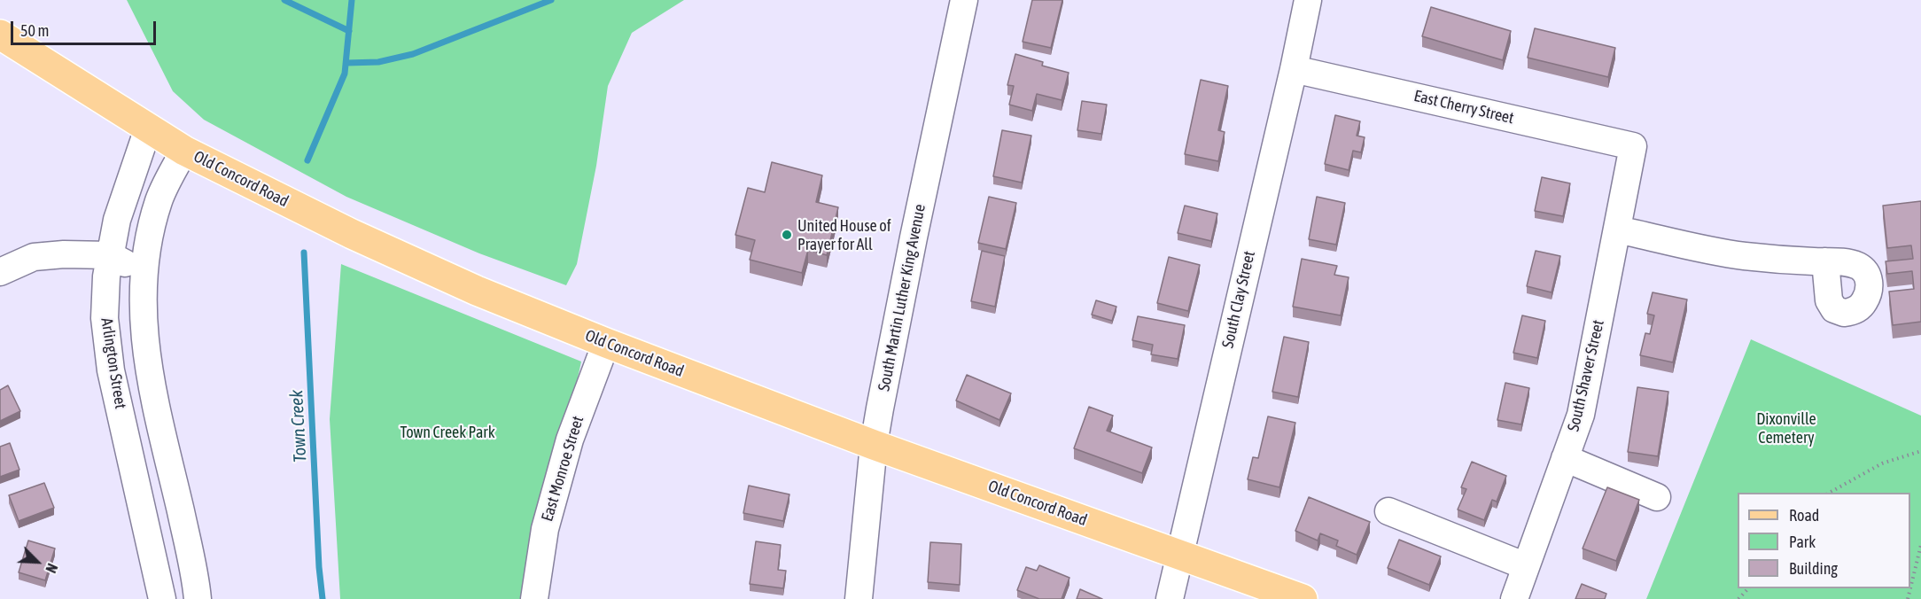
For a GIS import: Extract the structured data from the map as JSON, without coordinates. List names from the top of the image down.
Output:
{
  "streets": {
    "main road": ["Old Concord Road"],
    "street": [
      "East Cherry Street",
      "South Martin Luther King Avenue",
      "South Clay Street",
      "Arlington Street",
      "South Shaver Street",
      "East Monroe Street"
    ]
  },
  "crossings": [
    ["East Cherry Street", "South Clay Street"],
    ["East Cherry Street", "South Shaver Street"],
    ["Old Concord Road", "South Martin Luther King Avenue"],
    ["Old Concord Road", "South Clay Street"],
    ["Old Concord Road", "Arlington Street"],
    ["Old Concord Road", "East Monroe Street"]
  ],
  "water": ["Town Creek"],
  "parks": ["Dixonville Cemetery", "Town Creek Park"],
  "places": ["United House of Prayer for All"],
  "legend": ["Road", "Park", "Building"],
  "scale_bar": "50 m",
  "north": "bottom right"
}
